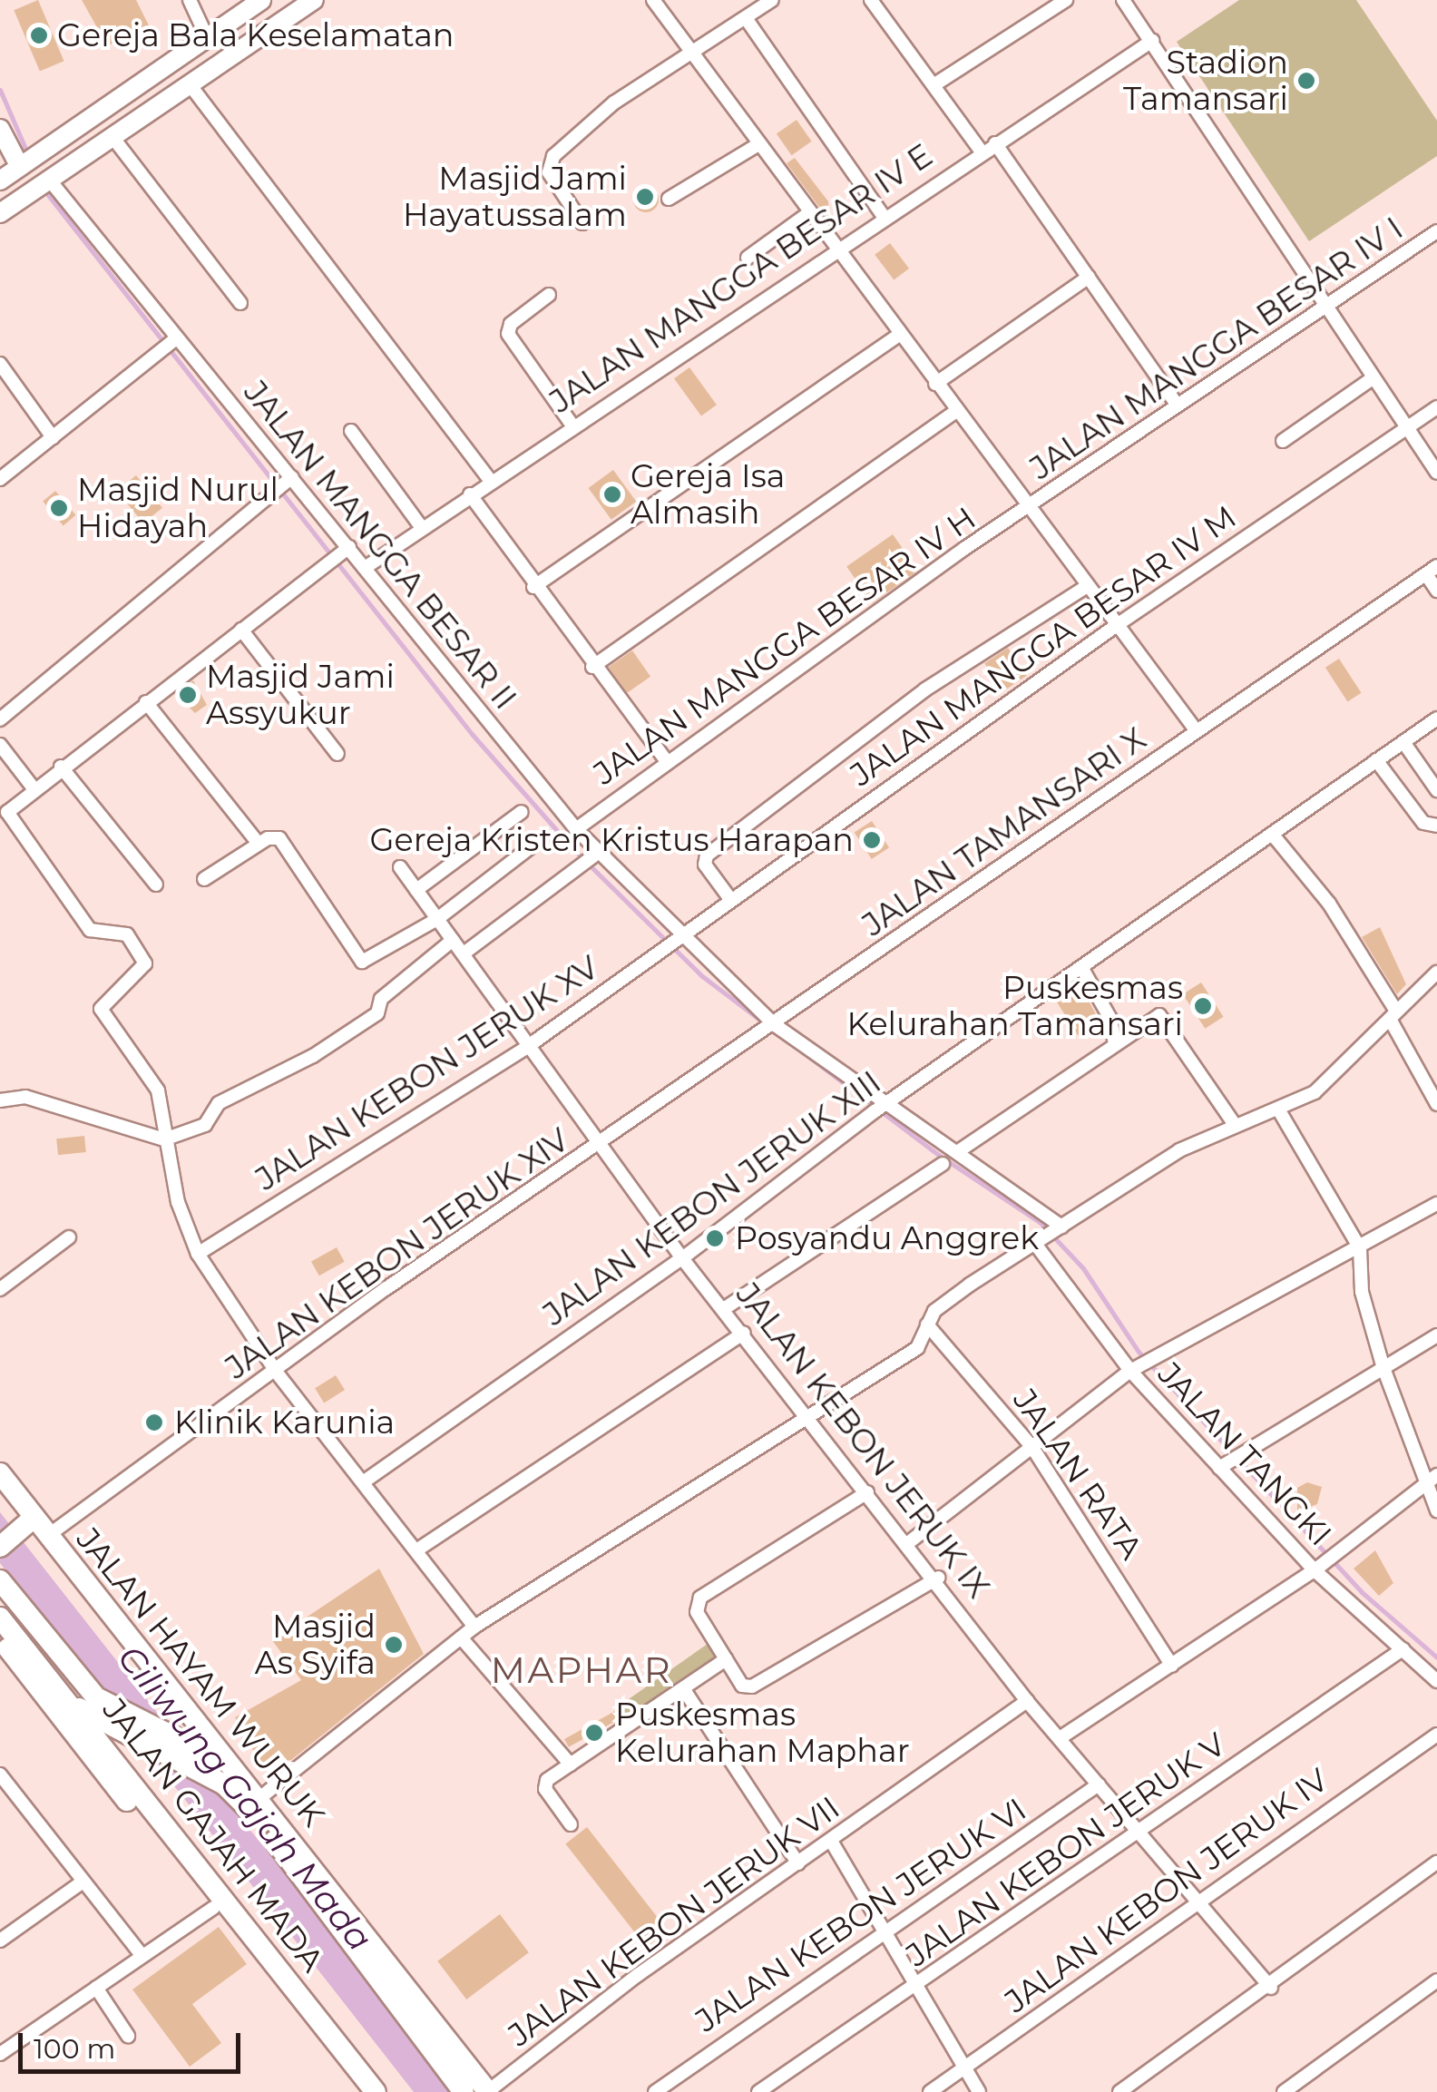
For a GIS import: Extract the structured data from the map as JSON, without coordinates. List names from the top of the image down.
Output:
{
  "streets": {
    "main road": ["JALAN HAYAM WURUK", "JALAN GAJAH MADA"],
    "street": [
      "JALAN MANGGA BESAR IV E",
      "JALAN MANGGA BESAR IV I",
      "JALAN MANGGA BESAR II",
      "JALAN MANGGA BESAR IV H",
      "JALAN MANGGA BESAR IV M",
      "JALAN TAMANSARI X",
      "JALAN KEBON JERUK XV",
      "JALAN KEBON JERUK XIII",
      "JALAN KEBON JERUK XIV",
      "JALAN KEBON JERUK IX",
      "JALAN TANGKI",
      "JALAN RATA",
      "JALAN KEBON JERUK V",
      "JALAN KEBON JERUK IV",
      "JALAN KEBON JERUK VI",
      "JALAN KEBON JERUK VII"
    ]
  },
  "crossings": [
    ["JALAN MANGGA BESAR IV E", "JALAN MANGGA BESAR II"],
    ["JALAN MANGGA BESAR IV I", "JALAN MANGGA BESAR IV H"],
    ["JALAN MANGGA BESAR II", "JALAN MANGGA BESAR IV H"],
    ["JALAN MANGGA BESAR II", "JALAN MANGGA BESAR IV M"],
    ["JALAN MANGGA BESAR II", "JALAN TAMANSARI X"],
    ["JALAN MANGGA BESAR II", "JALAN KEBON JERUK XV"],
    ["JALAN MANGGA BESAR II", "JALAN KEBON JERUK XIII"],
    ["JALAN MANGGA BESAR IV M", "JALAN KEBON JERUK XV"],
    ["JALAN TAMANSARI X", "JALAN KEBON JERUK XIV"],
    ["JALAN TAMANSARI X", "JALAN KEBON JERUK IX"],
    ["JALAN KEBON JERUK XV", "JALAN KEBON JERUK IX"],
    ["JALAN KEBON JERUK XIII", "JALAN KEBON JERUK IX"],
    ["JALAN KEBON JERUK XIV", "JALAN KEBON JERUK IX"],
    ["JALAN KEBON JERUK XIV", "JALAN HAYAM WURUK"],
    ["JALAN KEBON JERUK IX", "JALAN KEBON JERUK V"],
    ["JALAN KEBON JERUK IX", "JALAN KEBON JERUK IV"],
    ["JALAN KEBON JERUK IX", "JALAN KEBON JERUK VI"],
    ["JALAN KEBON JERUK IX", "JALAN KEBON JERUK VII"],
    ["JALAN TANGKI", "JALAN KEBON JERUK V"],
    ["JALAN HAYAM WURUK", "JALAN GAJAH MADA"],
    ["JALAN HAYAM WURUK", "JALAN KEBON JERUK VII"]
  ],
  "districts": ["MAPHAR"],
  "water": ["Ciliwung Gajah Mada"],
  "places": [
    "Gereja Bala Keselamatan",
    "Stadion Tamansari",
    "Masjid Jami Hayatussalam",
    "Gereja Isa Almasih",
    "Masjid Nurul Hidayah",
    "Masjid Jami Assyukur",
    "Gereja Kristen Kristus Harapan",
    "Puskesmas Kelurahan Tamansari",
    "Posyandu Anggrek",
    "Klinik Karunia",
    "Masjid As Syifa",
    "Puskesmas Kelurahan Maphar"
  ],
  "scale_bar": "100 m"
}
